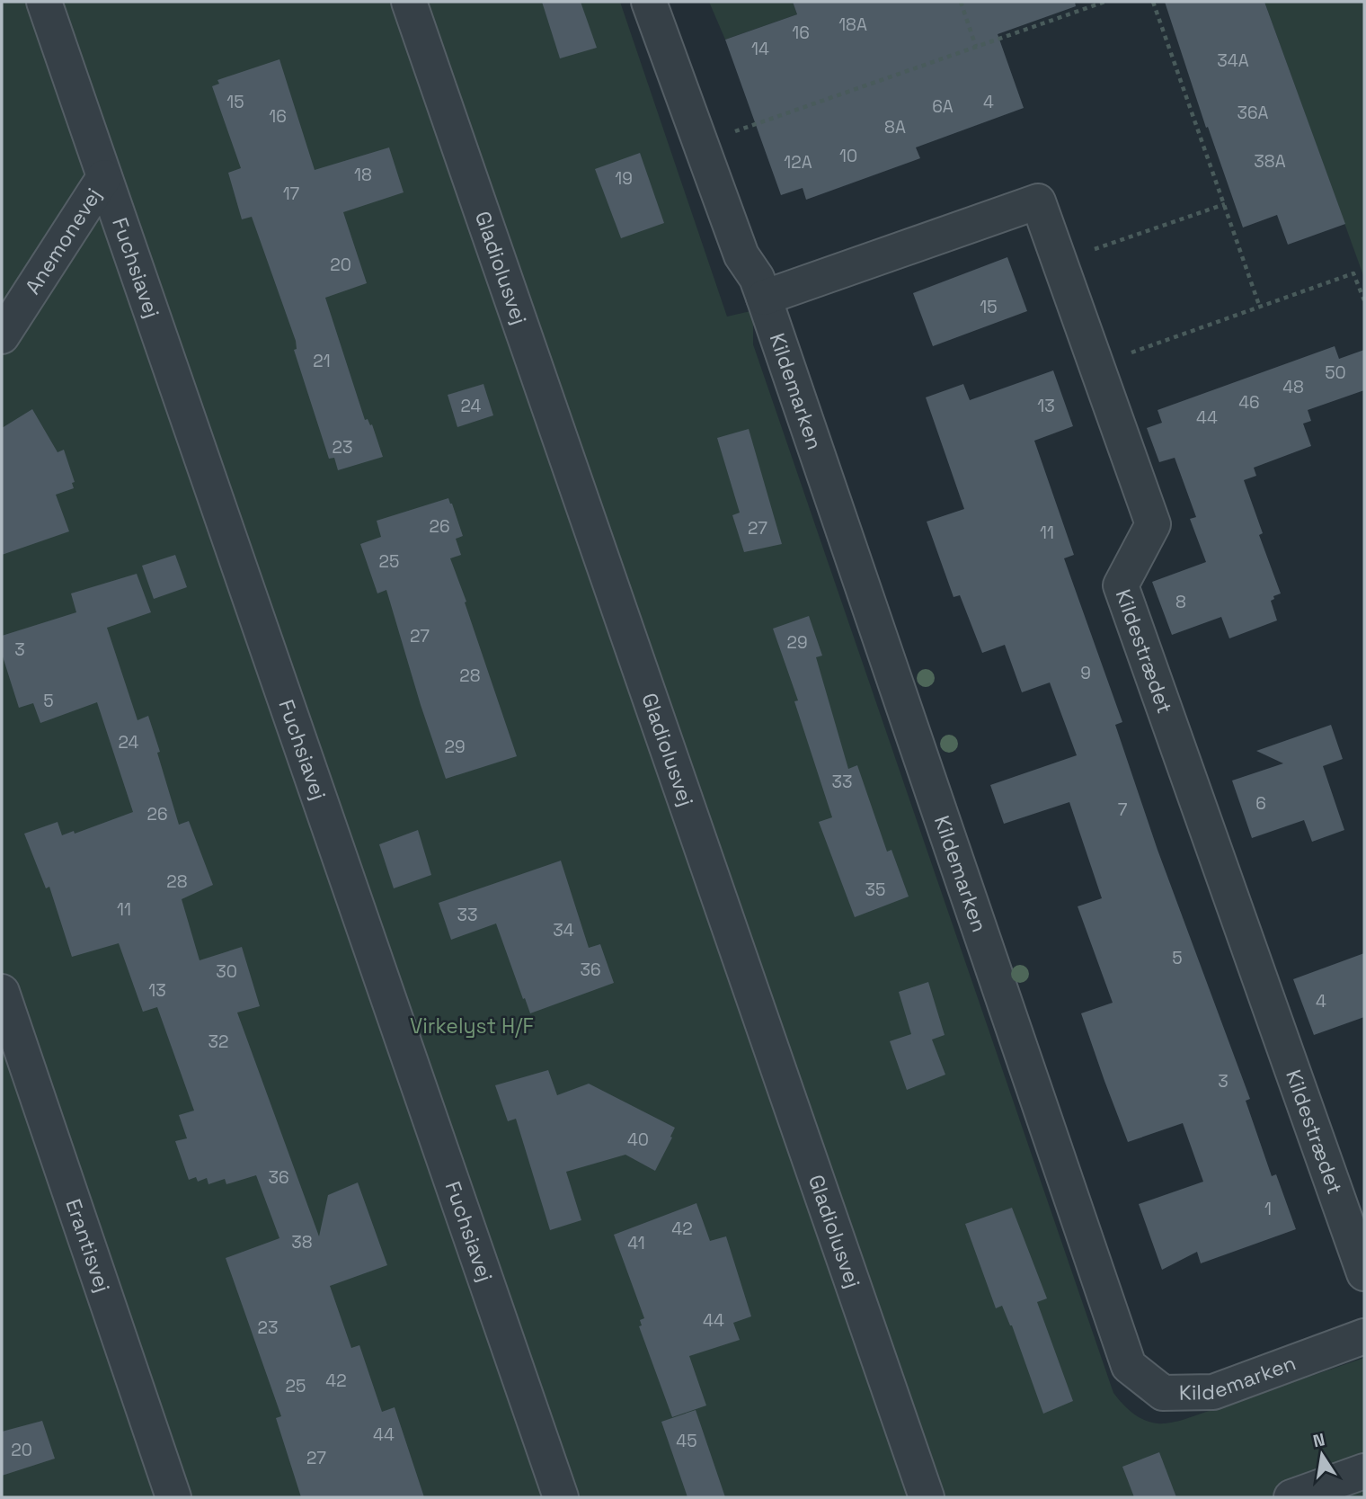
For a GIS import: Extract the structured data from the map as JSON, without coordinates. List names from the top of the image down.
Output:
{
  "streets": {
    "street": [
      "Anemonevej",
      "Fuchsiavej",
      "Gladiolusvej",
      "Kildemarken",
      "Kildestrædet",
      "Erantisvej"
    ]
  },
  "crossings": [
    ["Anemonevej", "Fuchsiavej"],
    ["Kildemarken", "Kildestrædet"]
  ],
  "parks": ["Virkelyst H/F"],
  "house_numbers": [
    "18A",
    "16",
    "14",
    "34A",
    "15",
    "4",
    "6A",
    "36A",
    "16",
    "8A",
    "10",
    "38A",
    "12A",
    "18",
    "19",
    "17",
    "20",
    "15",
    "21",
    "50",
    "48",
    "46",
    "24",
    "13",
    "44",
    "23",
    "26",
    "27",
    "11",
    "25",
    "8",
    "27",
    "29",
    "3",
    "9",
    "28",
    "5",
    "24",
    "29",
    "33",
    "6",
    "7",
    "26",
    "28",
    "35",
    "11",
    "33",
    "34",
    "5",
    "36",
    "30",
    "13",
    "4",
    "32",
    "3",
    "40",
    "36",
    "1",
    "42",
    "38",
    "41",
    "44",
    "23",
    "42",
    "25",
    "44",
    "45",
    "20",
    "27"
  ],
  "north": "top"
}
